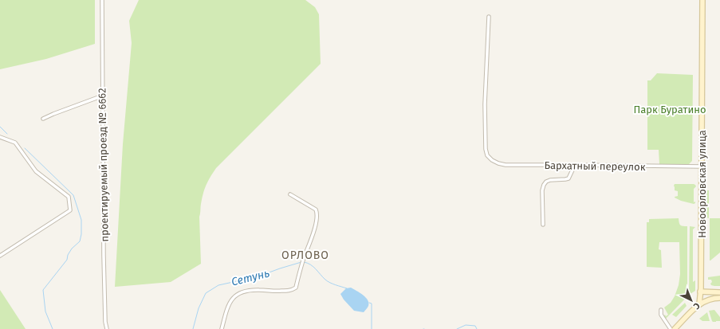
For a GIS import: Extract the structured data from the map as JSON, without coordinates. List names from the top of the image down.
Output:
{
  "streets": {
    "street": ["проектируемый проезд № 6662", "Бархатный переулок", "Новоорловская улица"]
  },
  "crossings": [
    ["Бархатный переулок", "Новоорловская улица"]
  ],
  "districts": ["ОРЛОВО"],
  "water": ["Сетунь"],
  "parks": ["Парк Буратино"],
  "north": "bottom right"
}
